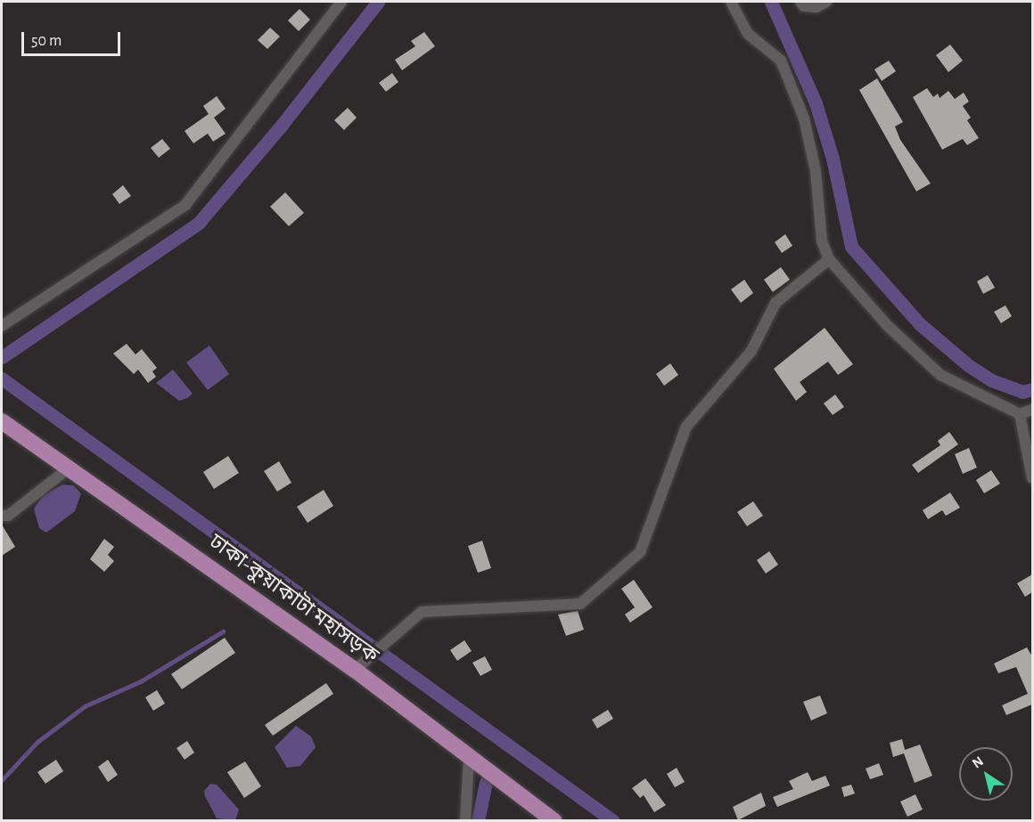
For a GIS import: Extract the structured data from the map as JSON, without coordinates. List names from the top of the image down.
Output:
{
  "streets": {
    "main road": ["ঢাকা-কুয়াকাটা মহাসড়ক"]
  },
  "scale_bar": "50 m",
  "north": "top left"
}
